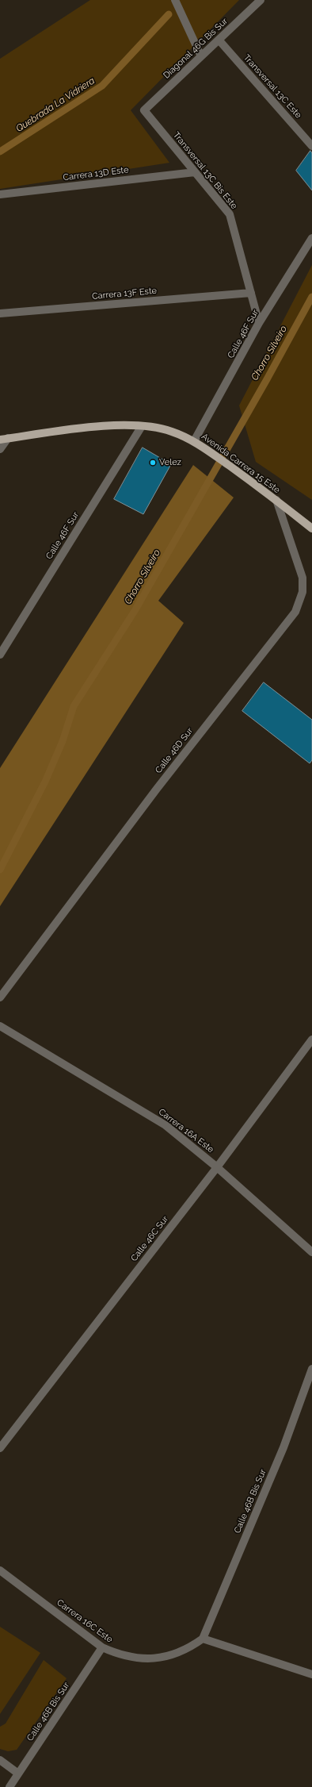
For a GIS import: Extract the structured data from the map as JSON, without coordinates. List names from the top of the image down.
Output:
{
  "streets": {
    "main road": ["Avenida Carrera 15 Este"],
    "street": [
      "Diagonal 46G Bis Sur",
      "Transversal 13C Este",
      "Transversal 13C Bis Este",
      "Carrera 13D Este",
      "Carrera 13F Este",
      "Calle 46F Sur",
      "Calle 46D Sur",
      "Carrera 16A Este",
      "Calle 46C Sur",
      "Calle 46B Bis Sur",
      "Carrera 16C Este"
    ]
  },
  "crossings": [
    ["Diagonal 46G Bis Sur", "Transversal 13C Este"],
    ["Diagonal 46G Bis Sur", "Transversal 13C Bis Este"],
    ["Transversal 13C Bis Este", "Carrera 13D Este"],
    ["Transversal 13C Bis Este", "Carrera 13F Este"],
    ["Transversal 13C Bis Este", "Calle 46F Sur"],
    ["Calle 46F Sur", "Avenida Carrera 15 Este"],
    ["Avenida Carrera 15 Este", "Calle 46D Sur"],
    ["Carrera 16A Este", "Calle 46C Sur"],
    ["Calle 46B Bis Sur", "Carrera 16C Este"]
  ],
  "water": ["Quebrada La Vidriera", "Chorro Silveiro"],
  "places": ["Velez"]
}
